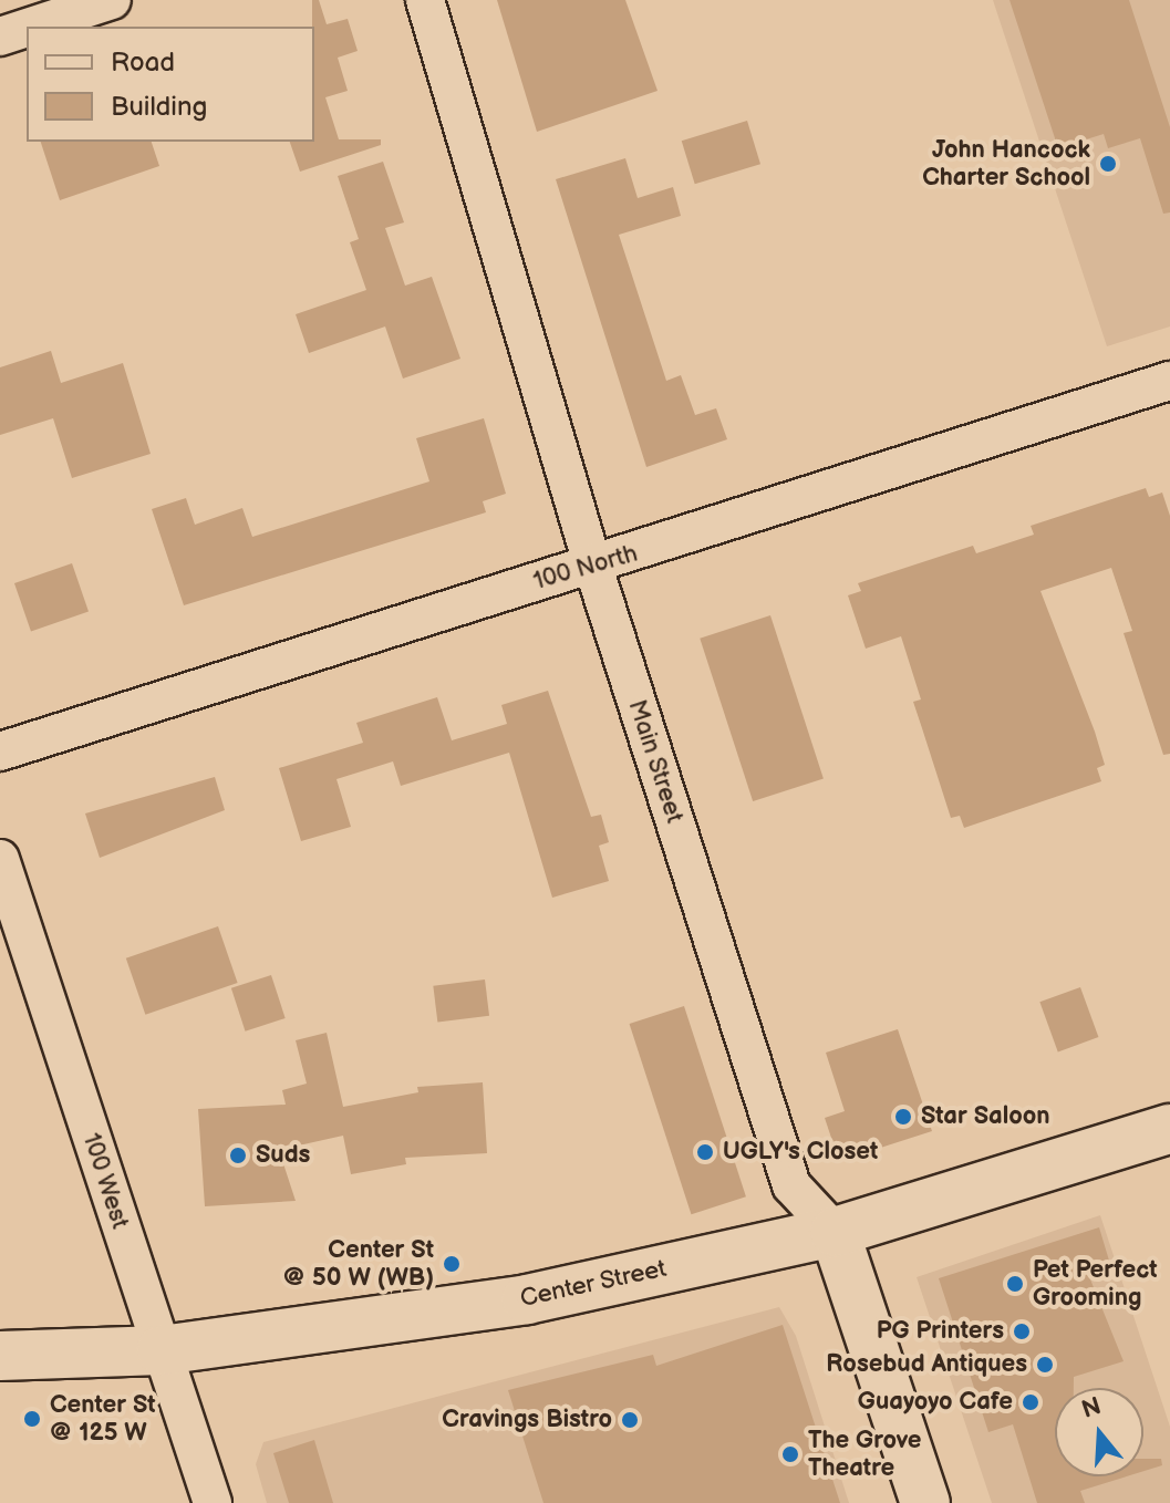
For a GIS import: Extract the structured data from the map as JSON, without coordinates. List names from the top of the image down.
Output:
{
  "streets": {
    "main road": ["Main Street", "Center Street"],
    "street": ["100 North", "100 West"]
  },
  "crossings": [
    ["100 North", "Main Street"],
    ["Main Street", "Center Street"],
    ["100 West", "Center Street"]
  ],
  "places": [
    "John Hancock Charter School",
    "Star Saloon",
    "UGLY's Closet",
    "Suds",
    "Center St @ 50 W (WB)",
    "Pet Perfect Grooming",
    "PG Printers",
    "Rosebud Antiques",
    "Guayoyo Cafe",
    "Center St @ 125 W",
    "Cravings Bistro",
    "The Grove Theatre"
  ],
  "legend": ["Road", "Building"],
  "north": "top"
}
